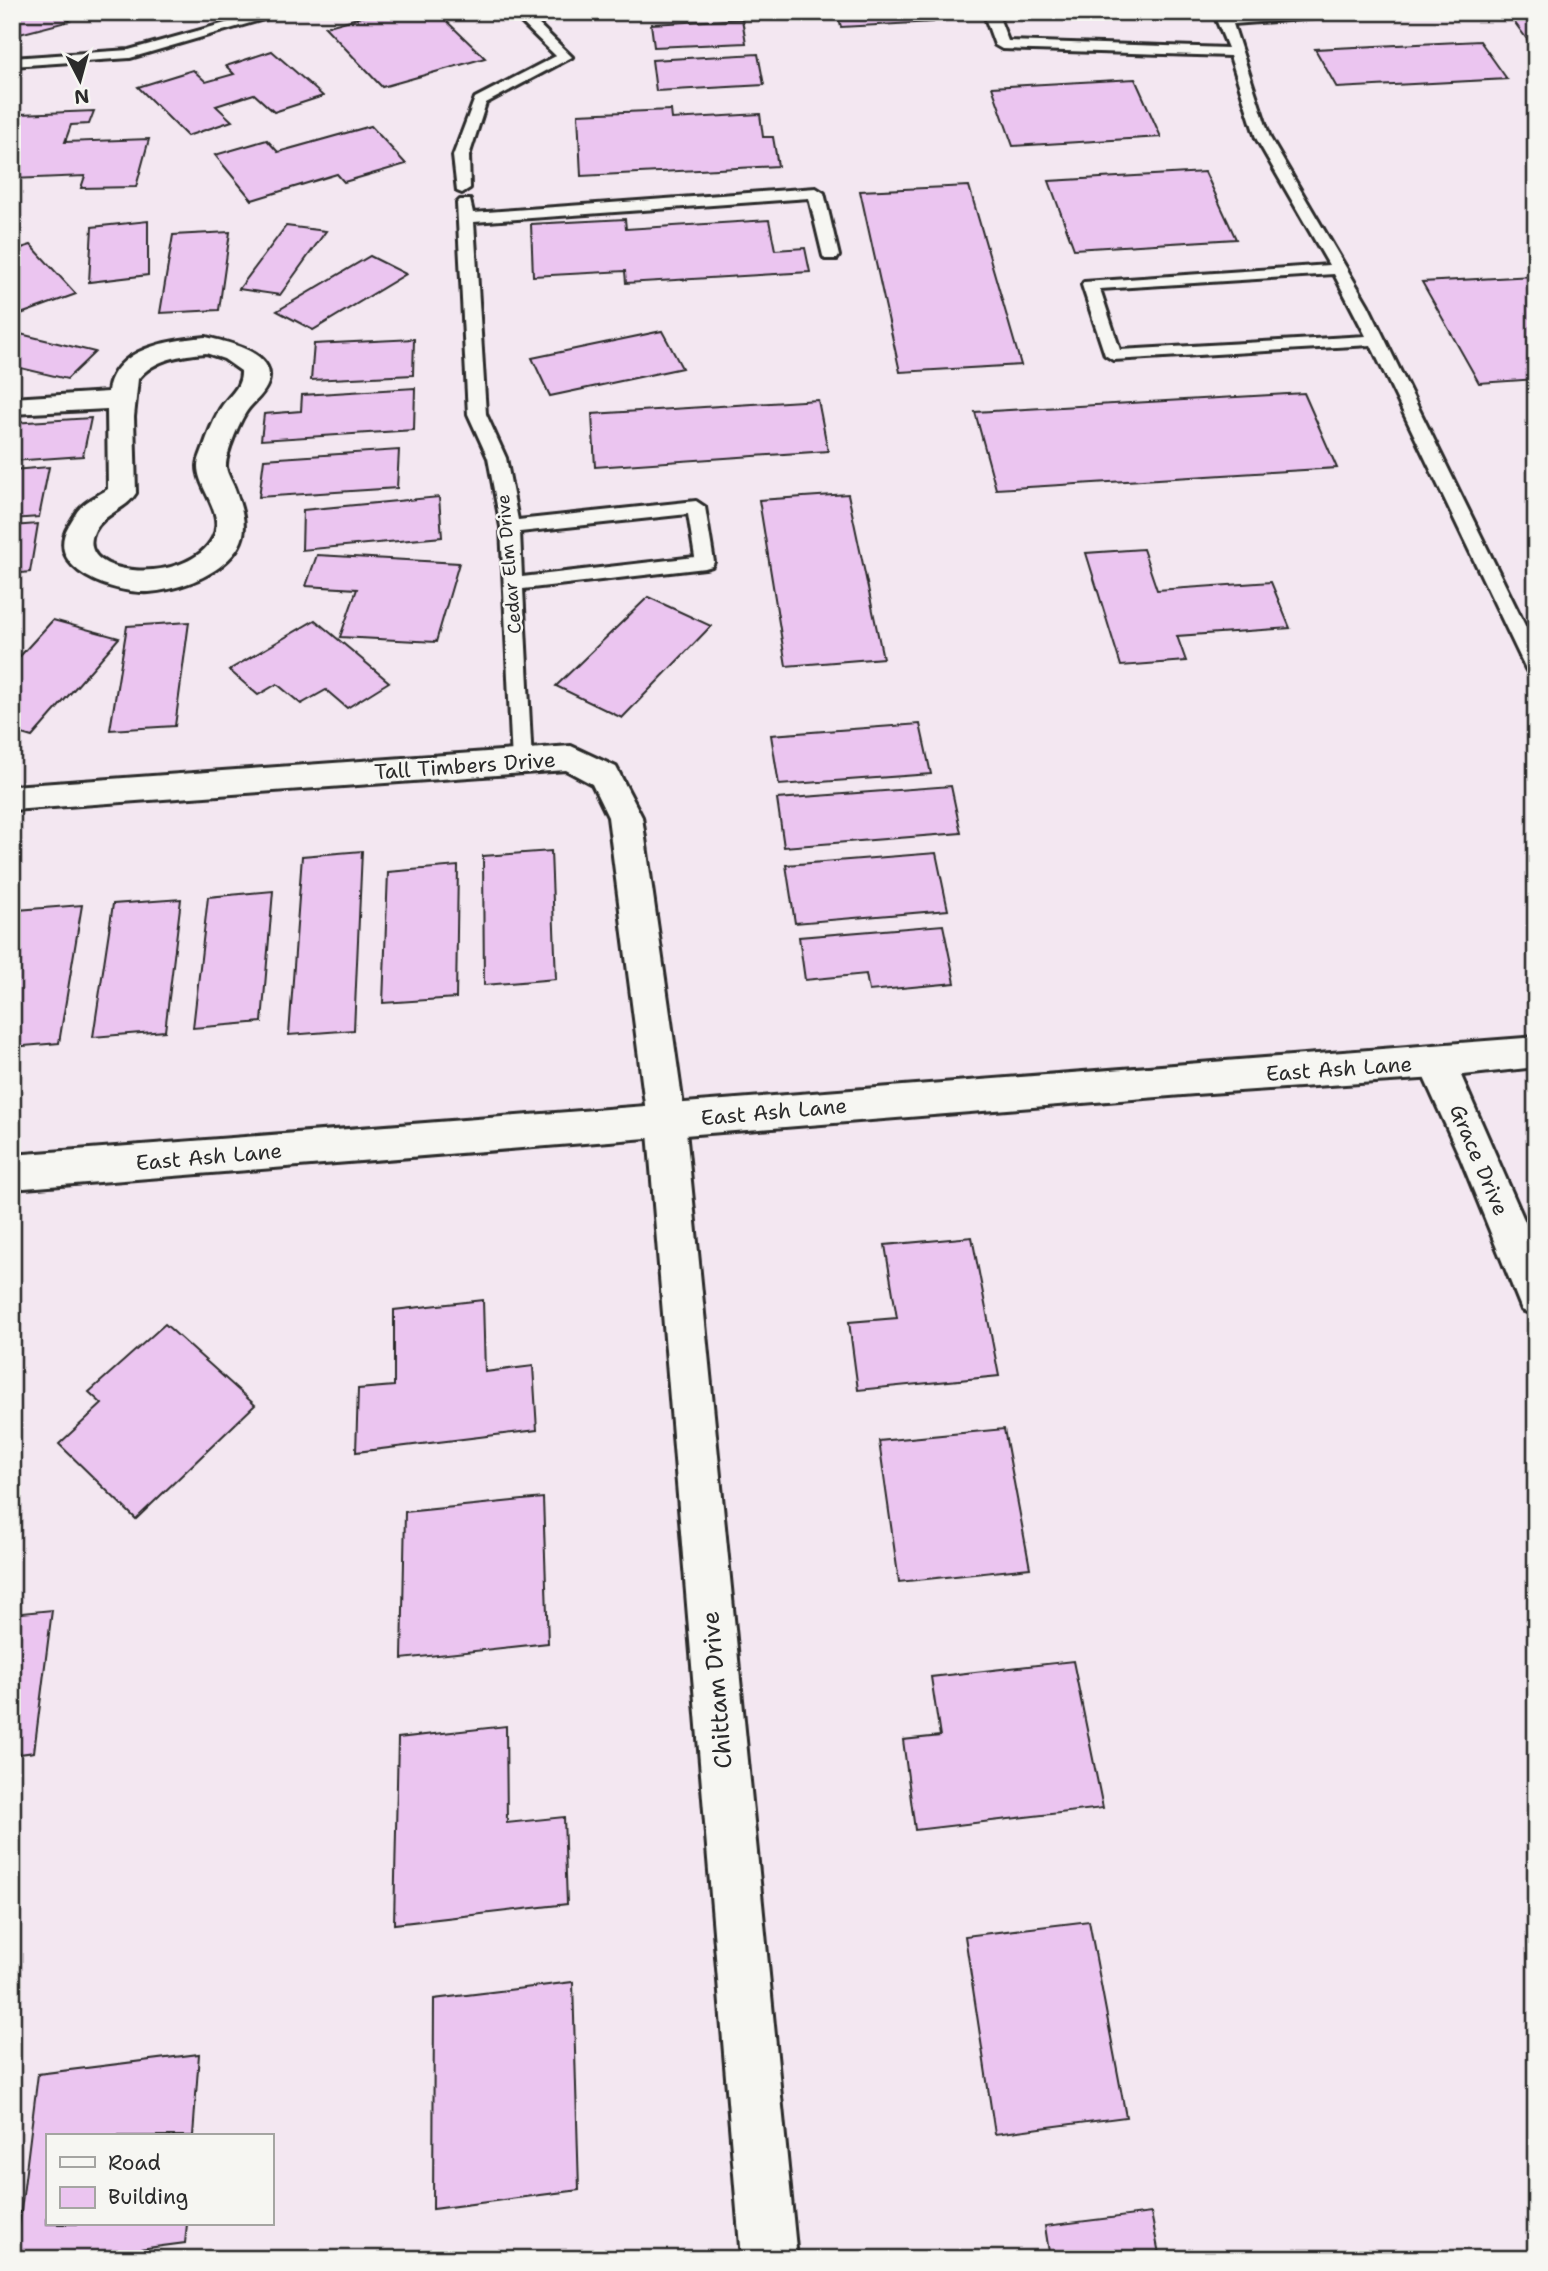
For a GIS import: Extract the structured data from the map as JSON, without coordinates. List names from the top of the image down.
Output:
{
  "streets": {
    "street": [
      "Tall Timbers Drive",
      "East Ash Lane",
      "Grace Drive",
      "Chittam Drive"
    ],
    "lane": ["Cedar Elm Drive"]
  },
  "crossings": [
    ["Cedar Elm Drive", "Tall Timbers Drive"],
    ["Tall Timbers Drive", "East Ash Lane"],
    ["Tall Timbers Drive", "Chittam Drive"],
    ["East Ash Lane", "Grace Drive"],
    ["East Ash Lane", "Chittam Drive"]
  ],
  "legend": ["Road", "Building"],
  "north": "bottom"
}
